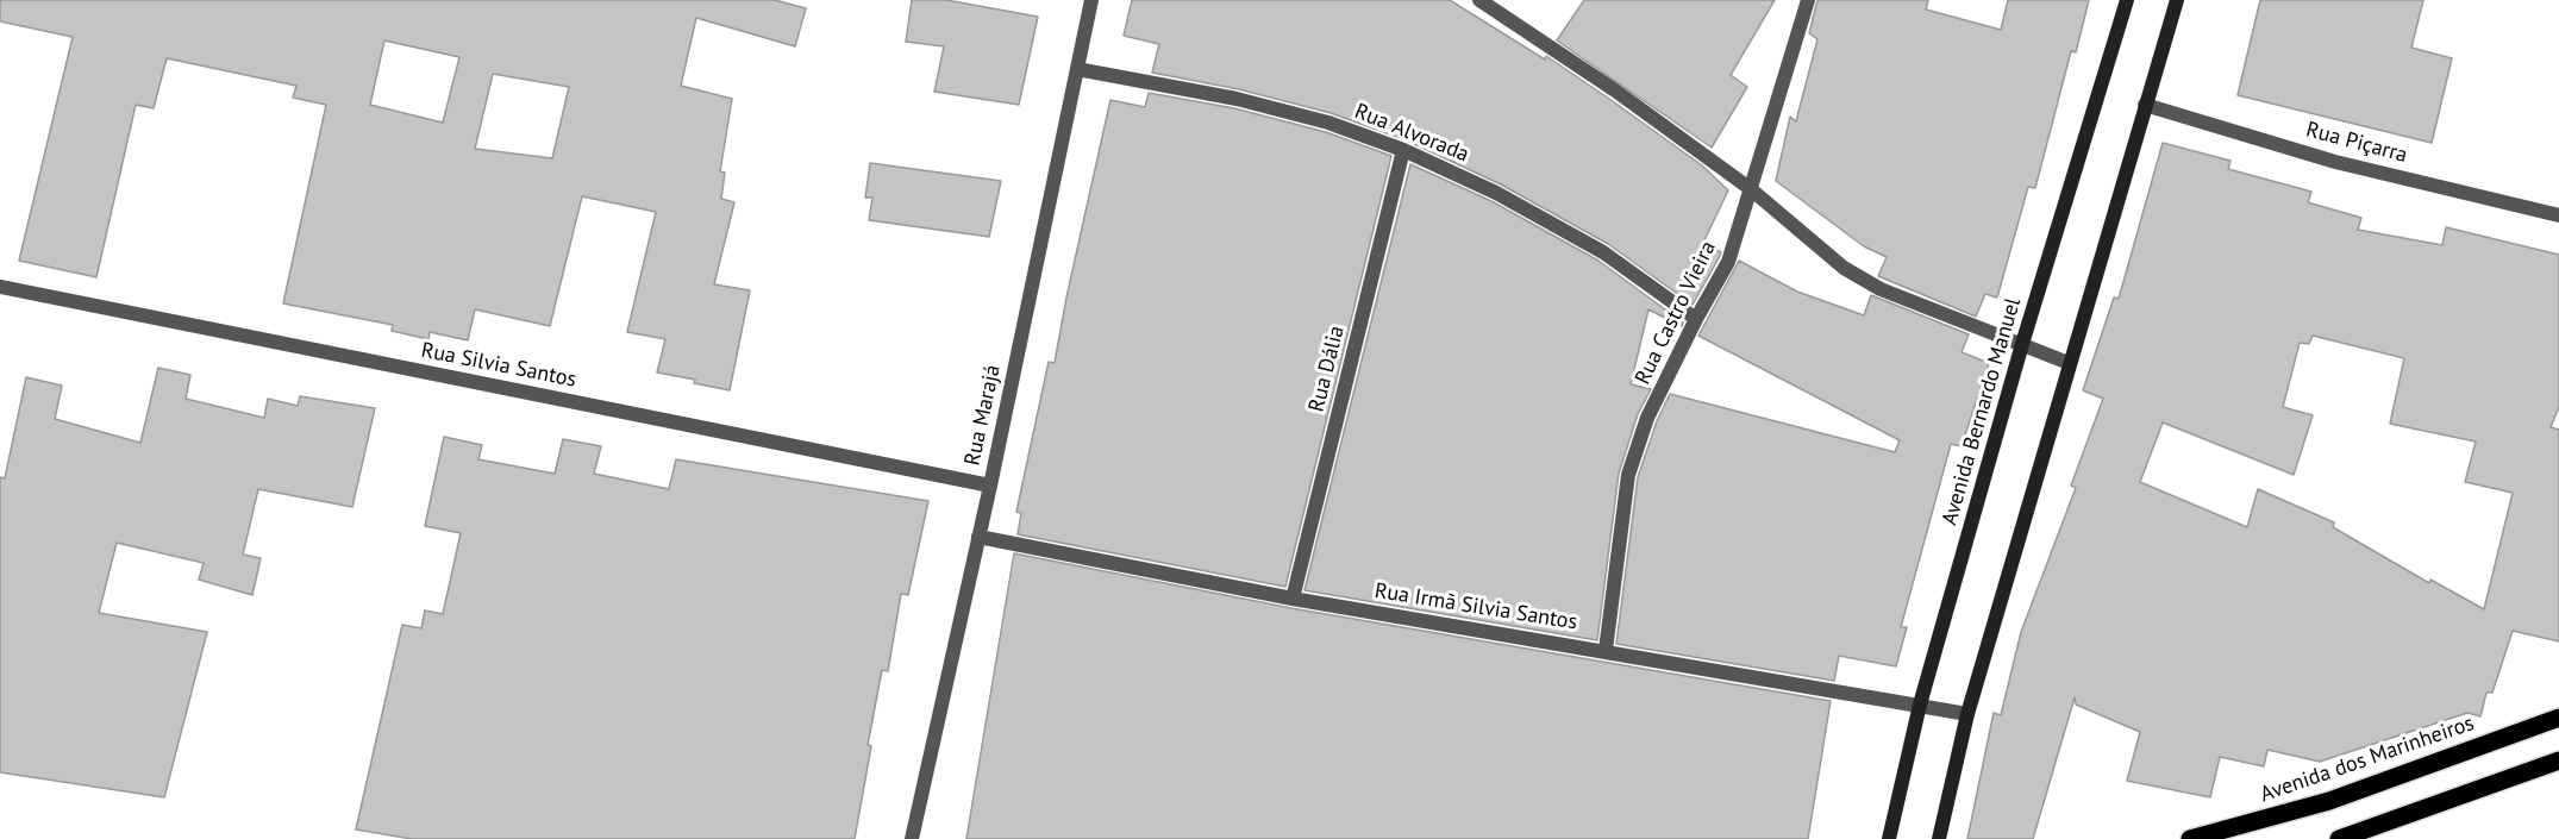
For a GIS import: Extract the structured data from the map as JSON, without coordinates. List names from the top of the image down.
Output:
{
  "streets": {
    "main road": ["Avenida dos Marinheiros"],
    "street": [
      "Rua Alvorada",
      "Rua Piçarra",
      "Rua Castro Vieira",
      "Rua Silvia Santos",
      "Rua Dália",
      "Avenida Bernardo Manuel",
      "Rua Marajá",
      "Rua Irmã Silvia Santos"
    ]
  },
  "crossings": [
    ["Rua Alvorada", "Rua Castro Vieira"],
    ["Rua Alvorada", "Rua Dália"],
    ["Rua Alvorada", "Rua Marajá"],
    ["Rua Castro Vieira", "Rua Irmã Silvia Santos"],
    ["Rua Silvia Santos", "Rua Marajá"],
    ["Rua Dália", "Rua Irmã Silvia Santos"],
    ["Avenida Bernardo Manuel", "Rua Irmã Silvia Santos"],
    ["Rua Marajá", "Rua Irmã Silvia Santos"]
  ]
}
